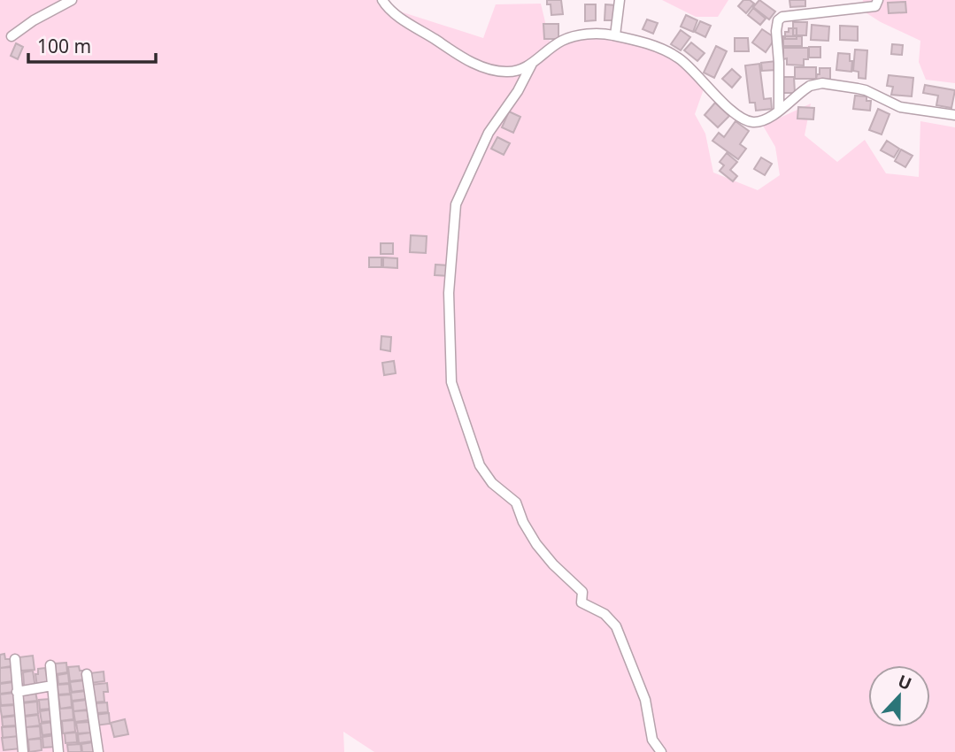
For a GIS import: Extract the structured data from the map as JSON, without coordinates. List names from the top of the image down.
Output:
{
  "scale_bar": "100 m",
  "north": "top"
}
